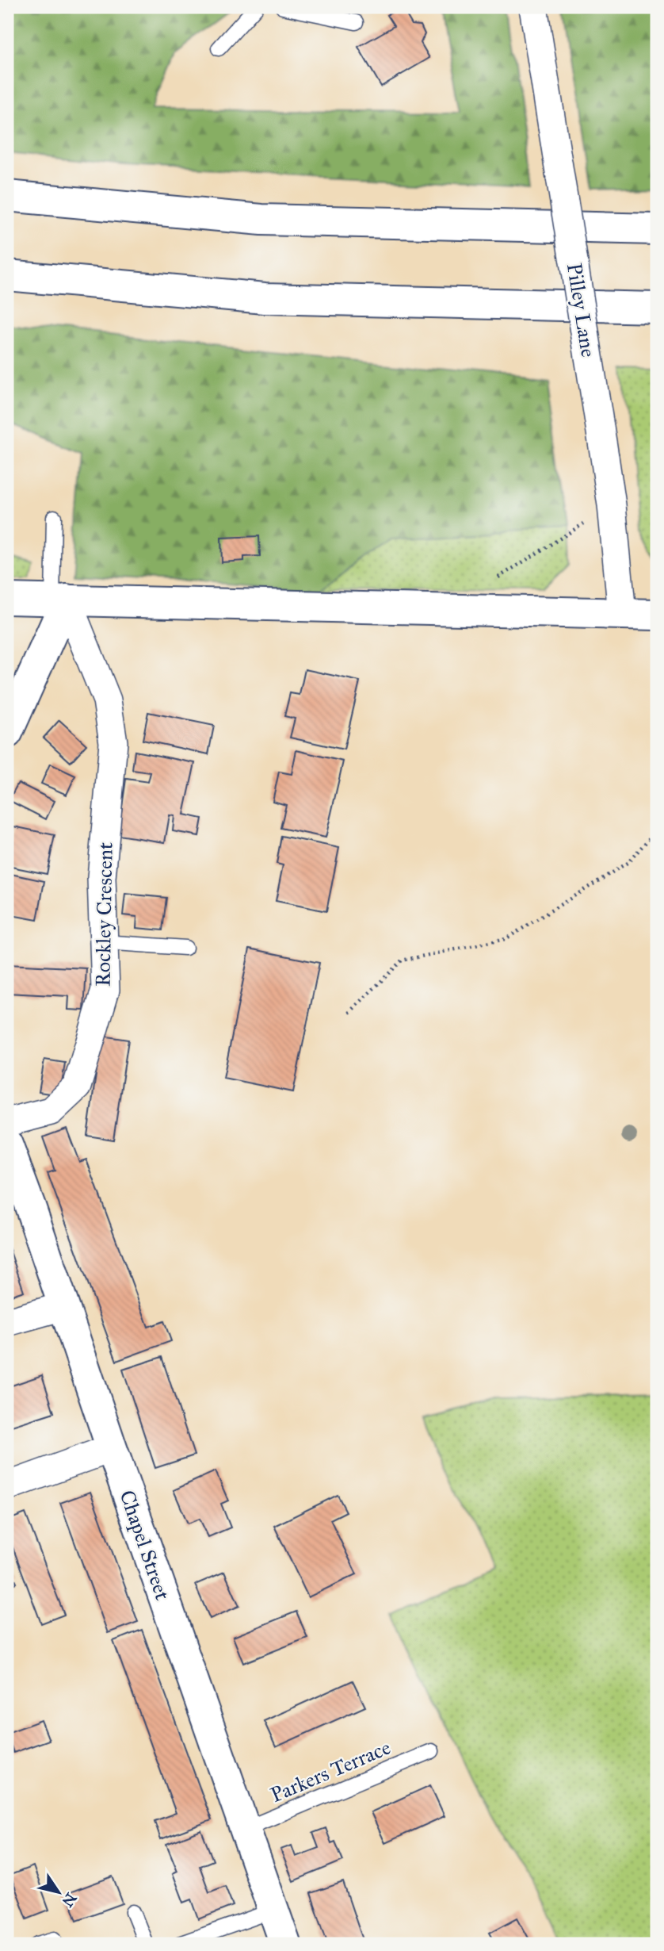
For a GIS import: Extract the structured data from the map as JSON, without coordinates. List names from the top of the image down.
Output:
{
  "streets": {
    "main road": ["Chapel Street"],
    "street": ["Pilley Lane", "Rockley Crescent"],
    "lane": ["Parkers Terrace"]
  },
  "crossings": [
    ["Chapel Street", "Parkers Terrace"]
  ],
  "north": "bottom right"
}
